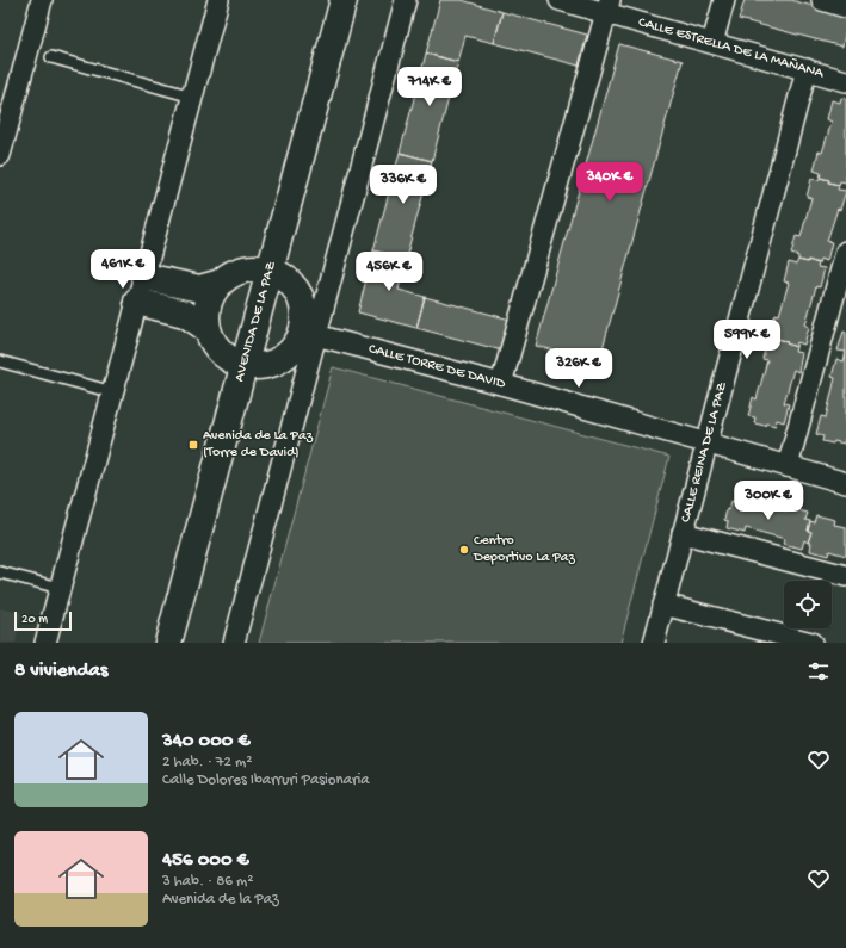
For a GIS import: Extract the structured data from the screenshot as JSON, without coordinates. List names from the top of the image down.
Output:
{
  "streets": {
    "main road": ["AVENIDA DE LA PAZ"],
    "street": ["CALLE ESTRELLA DE LA MAÑANA", "CALLE TORRE DE DAVID", "CALLE REINA DE LA PAZ"]
  },
  "crossings": [
    ["CALLE ESTRELLA DE LA MAÑANA", "CALLE REINA DE LA PAZ"],
    ["CALLE TORRE DE DAVID", "CALLE REINA DE LA PAZ"]
  ],
  "places": {
    "transit": ["Avenida de La Paz (Torre de David)"],
    "other": ["Centro Deportivo La Paz"]
  },
  "scale_bar": "20 m",
  "page": {
    "price": [
      "714K €",
      "340K €",
      "336K €",
      "461K €",
      "456K €",
      "599K €",
      "326K €",
      "300K €"
    ],
    "scale": "20 m",
    "heading": "8 viviendas",
    "list": [
      {
        "name": "340 000 €",
        "note": "2 hab. · 72 m² · Calle Dolores Ibarruri Pasionaria"
      },
      {
        "name": "456 000 €",
        "note": "3 hab. · 86 m² · Avenida de la Paz"
      }
    ]
  }
}
